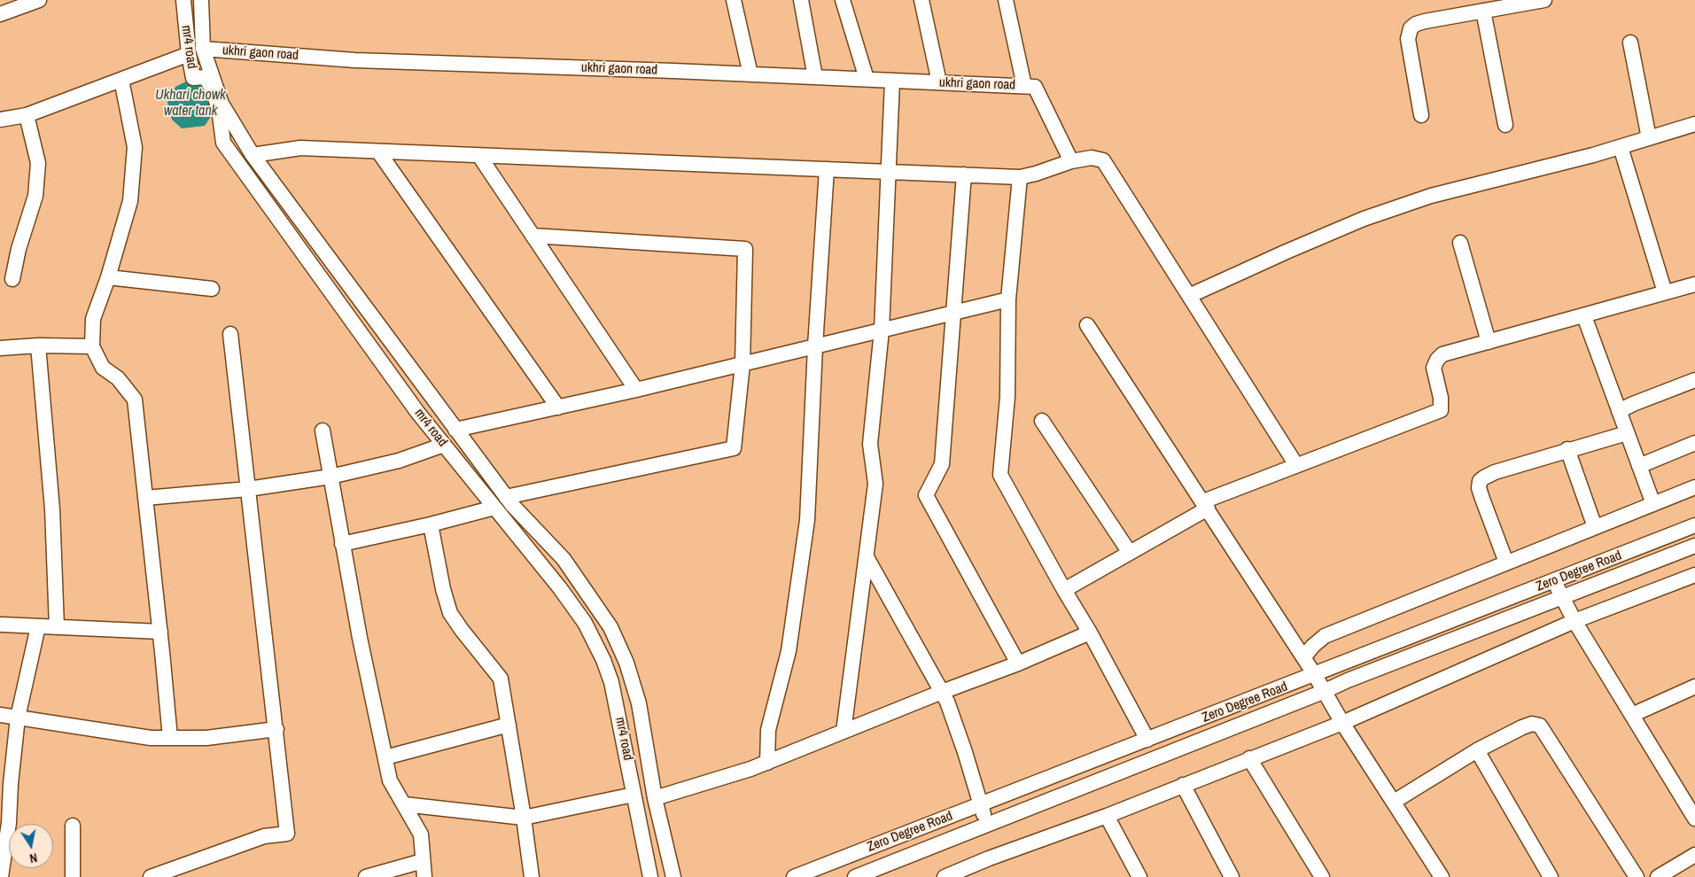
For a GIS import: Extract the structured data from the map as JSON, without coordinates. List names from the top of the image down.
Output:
{
  "streets": {
    "street": ["mr4 road", "ukhri gaon road", "Zero Degree Road"]
  },
  "crossings": [
    ["mr4 road", "ukhri gaon road"]
  ],
  "water": ["Ukhari chowk water tank"],
  "north": "bottom"
}
